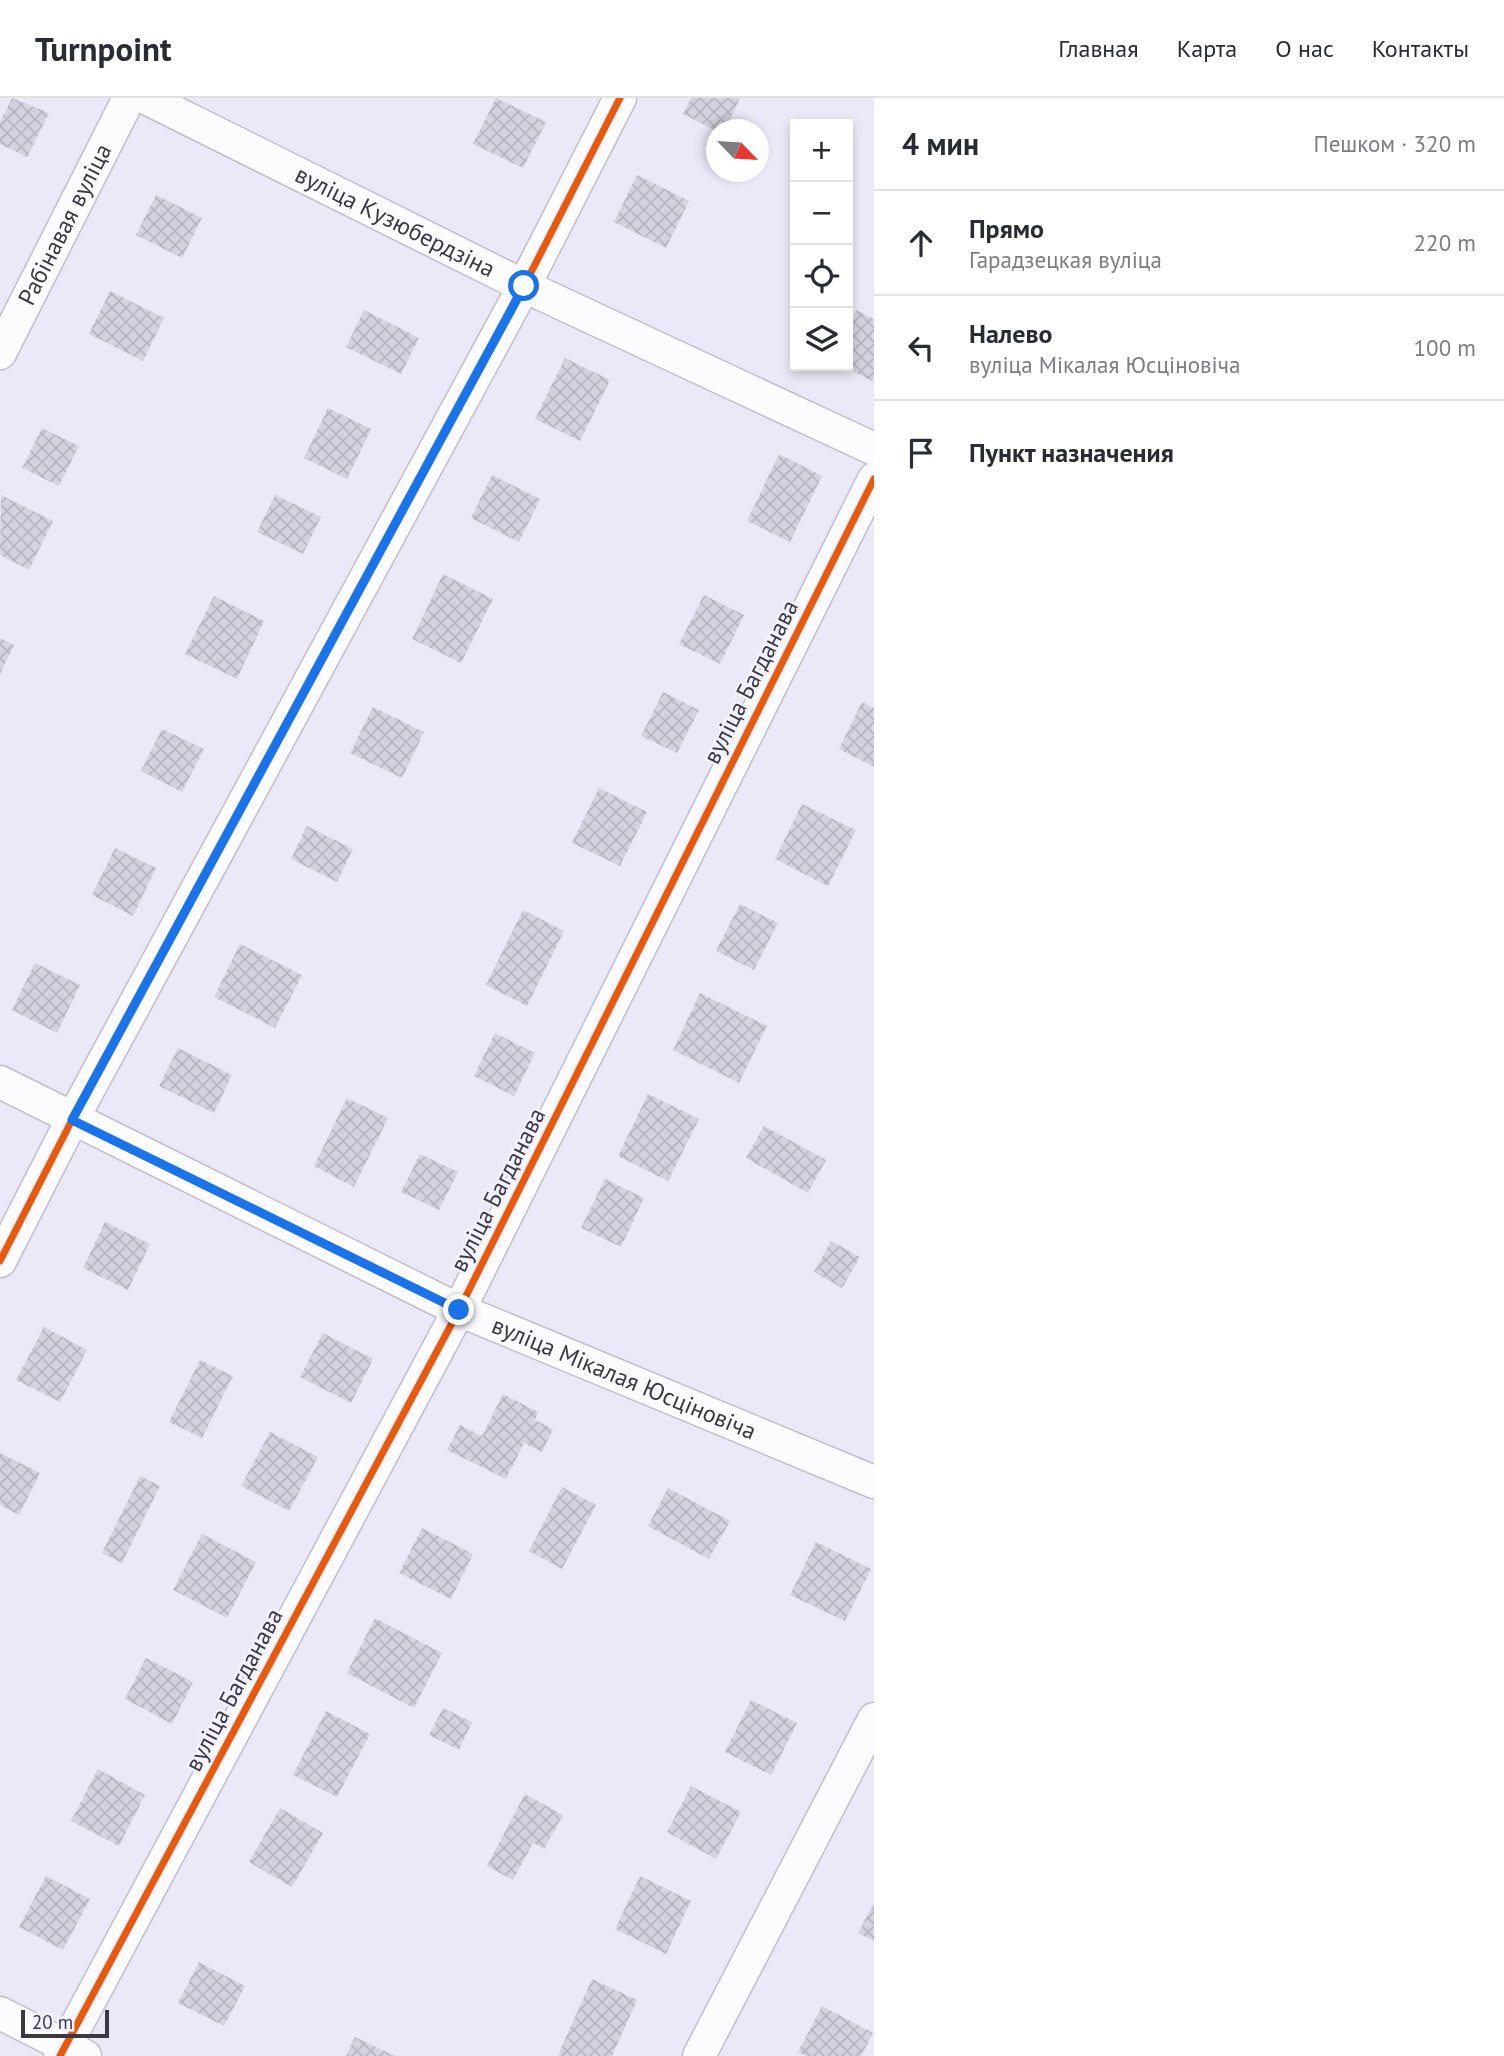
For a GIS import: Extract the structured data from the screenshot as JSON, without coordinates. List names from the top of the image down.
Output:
{
  "streets": {
    "street": [
      "вуліца Кузюбердзіна",
      "Рабінавая вуліца",
      "вуліца Багданава",
      "вуліца Мікалая Юсціновіча"
    ]
  },
  "crossings": [
    ["вуліца Багданава", "вуліца Мікалая Юсціновіча"]
  ],
  "scale_bar": "20 m",
  "north": "bottom right",
  "page": {
    "header": "Turnpoint",
    "nav": [
      "Главная",
      "Карта",
      "О нас",
      "Контакты"
    ],
    "heading": ["4 мин", "Пешком · 320 m"],
    "map_buttons": ["+", "−"],
    "list": [
      ["Прямо", "Гарадзецкая вуліца", "220 m"],
      ["Налево", "вуліца Мікалая Юсціновіча", "100 m"],
      "Пункт назначения"
    ],
    "scale": "20 m"
  }
}
